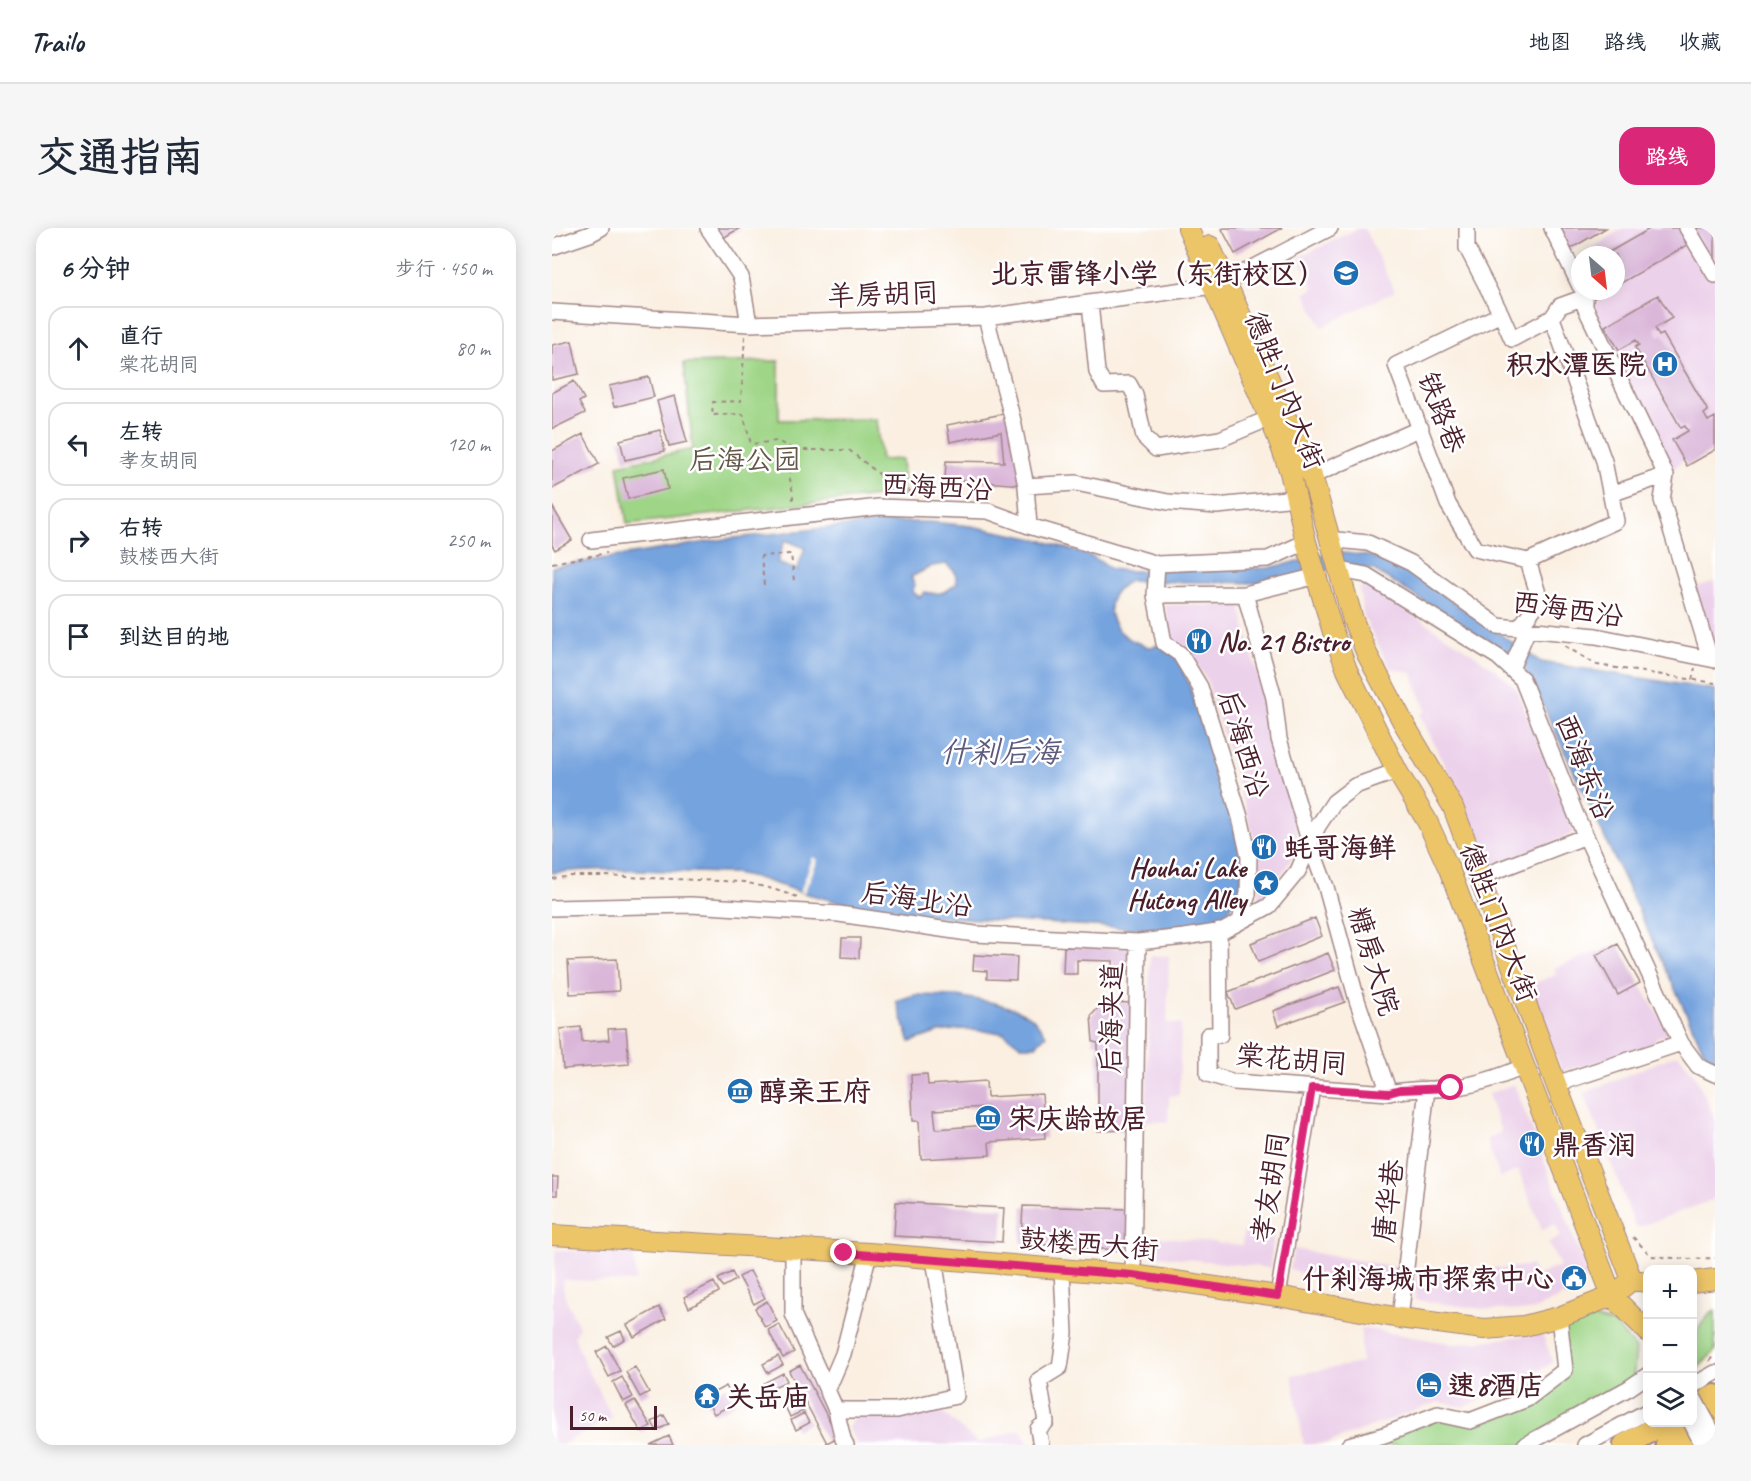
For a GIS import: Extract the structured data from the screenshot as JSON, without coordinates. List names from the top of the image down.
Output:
{
  "streets": {
    "main road": ["德胜门内大街", "鼓楼西大街"],
    "street": [
      "羊房胡同",
      "铁路巷",
      "西海西沿",
      "后海西沿",
      "西海东沿",
      "后海北沿",
      "糖房大院",
      "后海夹道",
      "棠花胡同",
      "孝友胡同",
      "唐华巷"
    ]
  },
  "crossings": [
    ["羊房胡同", "德胜门内大街"],
    ["德胜门内大街", "西海西沿"],
    ["德胜门内大街", "西海东沿"],
    ["德胜门内大街", "棠花胡同"],
    ["德胜门内大街", "鼓楼西大街"],
    ["西海西沿", "后海西沿"],
    ["后海西沿", "后海北沿"],
    ["后海北沿", "糖房大院"],
    ["后海北沿", "后海夹道"],
    ["后海北沿", "棠花胡同"],
    ["糖房大院", "棠花胡同"],
    ["后海夹道", "鼓楼西大街"],
    ["棠花胡同", "孝友胡同"],
    ["棠花胡同", "唐华巷"],
    ["孝友胡同", "鼓楼西大街"],
    ["唐华巷", "鼓楼西大街"]
  ],
  "water": ["什刹后海"],
  "parks": ["后海公园"],
  "places": {
    "school or university": ["北京雷锋小学（东街校区）"],
    "hospital": ["积水潭医院"],
    "restaurant": ["No. 21 Bistro", "蚝哥海鲜", "鼎香润"],
    "place": ["Houhai Lake Hutong Alley"],
    "museum": ["醇亲王府", "宋庆龄故居"],
    "public building": ["什刹海城市探索中心"],
    "hotel": ["速8酒店"],
    "temple": ["关岳庙"]
  },
  "scale_bar": "50 m",
  "north": "bottom right",
  "page": {
    "header": "Trailo",
    "nav": ["地图", "路线", "收藏"],
    "buttons": "路线",
    "title": "交通指南",
    "heading": ["6 分钟", "步行 · 450 m"],
    "list": [
      ["直行", "棠花胡同", "80 m"],
      ["左转", "孝友胡同", "120 m"],
      ["右转", "鼓楼西大街", "250 m"],
      "到达目的地"
    ],
    "map_buttons": ["+", "−"],
    "scale": "50 m"
  }
}
